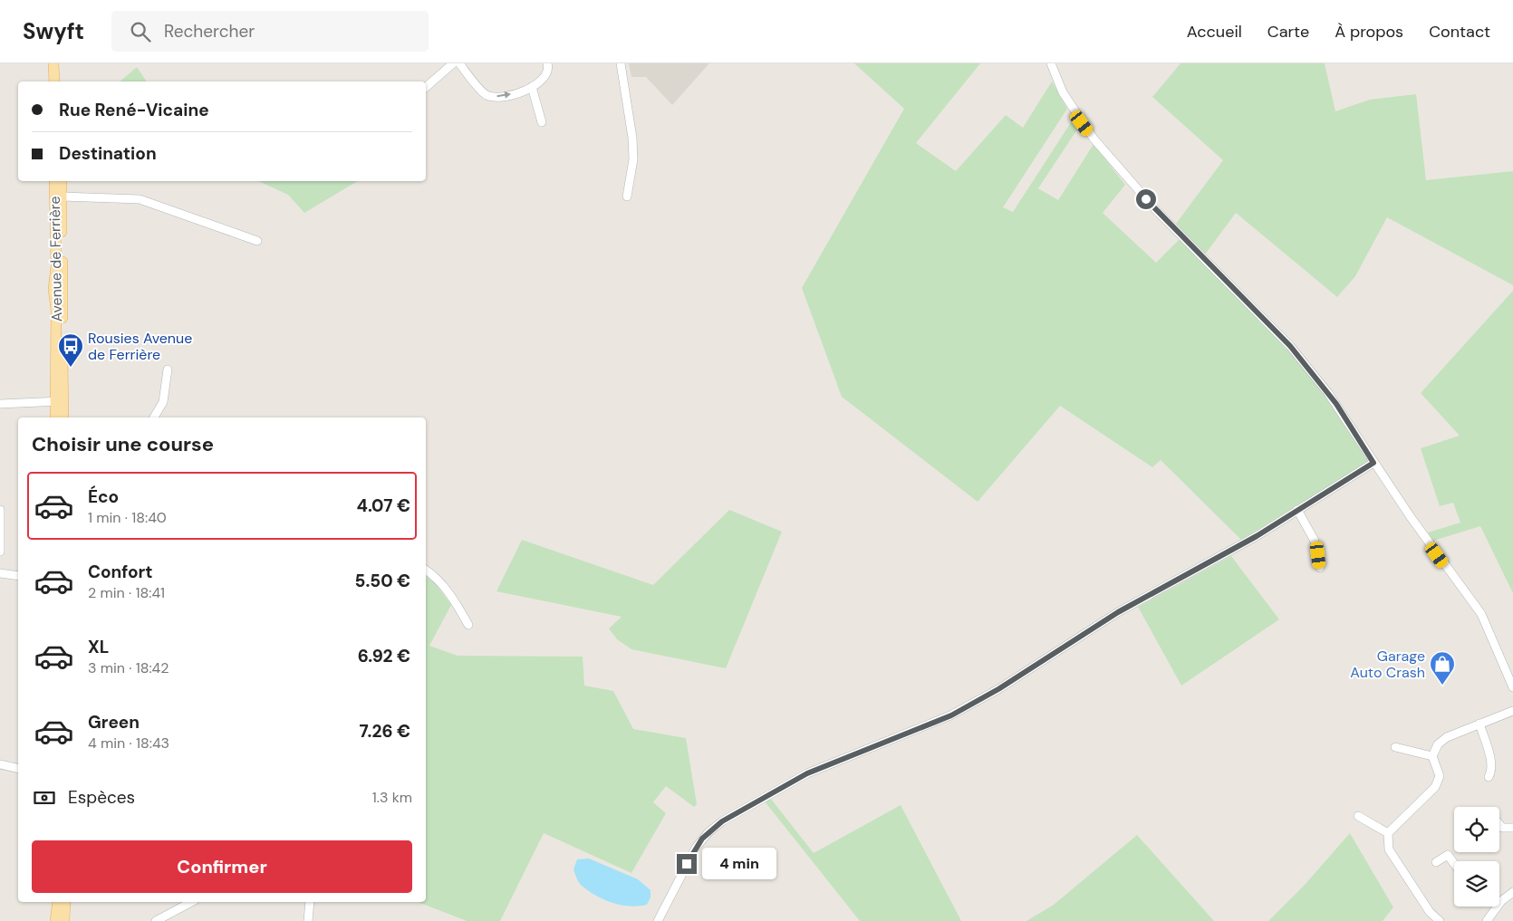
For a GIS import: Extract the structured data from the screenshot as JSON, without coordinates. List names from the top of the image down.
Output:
{
  "streets": {
    "main road": ["Avenue de Ferrière"]
  },
  "places": {
    "bus stop": ["Rousies Avenue de Ferrière"],
    "shop": ["Garage Auto Crash"]
  },
  "page": {
    "header": "Swyft",
    "search": "Rechercher",
    "nav": [
      "Accueil",
      "Carte",
      "À propos",
      "Contact"
    ],
    "banner": ["Rue René-Vicaine", "Destination"],
    "heading": "Choisir une course",
    "list": [
      {
        "name": "Éco",
        "note": "1 min · 18:40",
        "value": "4.07 €"
      },
      {
        "name": "Confort",
        "note": "2 min · 18:41",
        "value": "5.50 €"
      },
      {
        "name": "XL",
        "note": "3 min · 18:42",
        "value": "6.92 €"
      },
      {
        "name": "Green",
        "note": "4 min · 18:43",
        "value": "7.26 €"
      }
    ],
    "pay": ["Espèces", "1.3 km"],
    "buttons": "Confirmer",
    "bubble": "4 min"
  }
}
